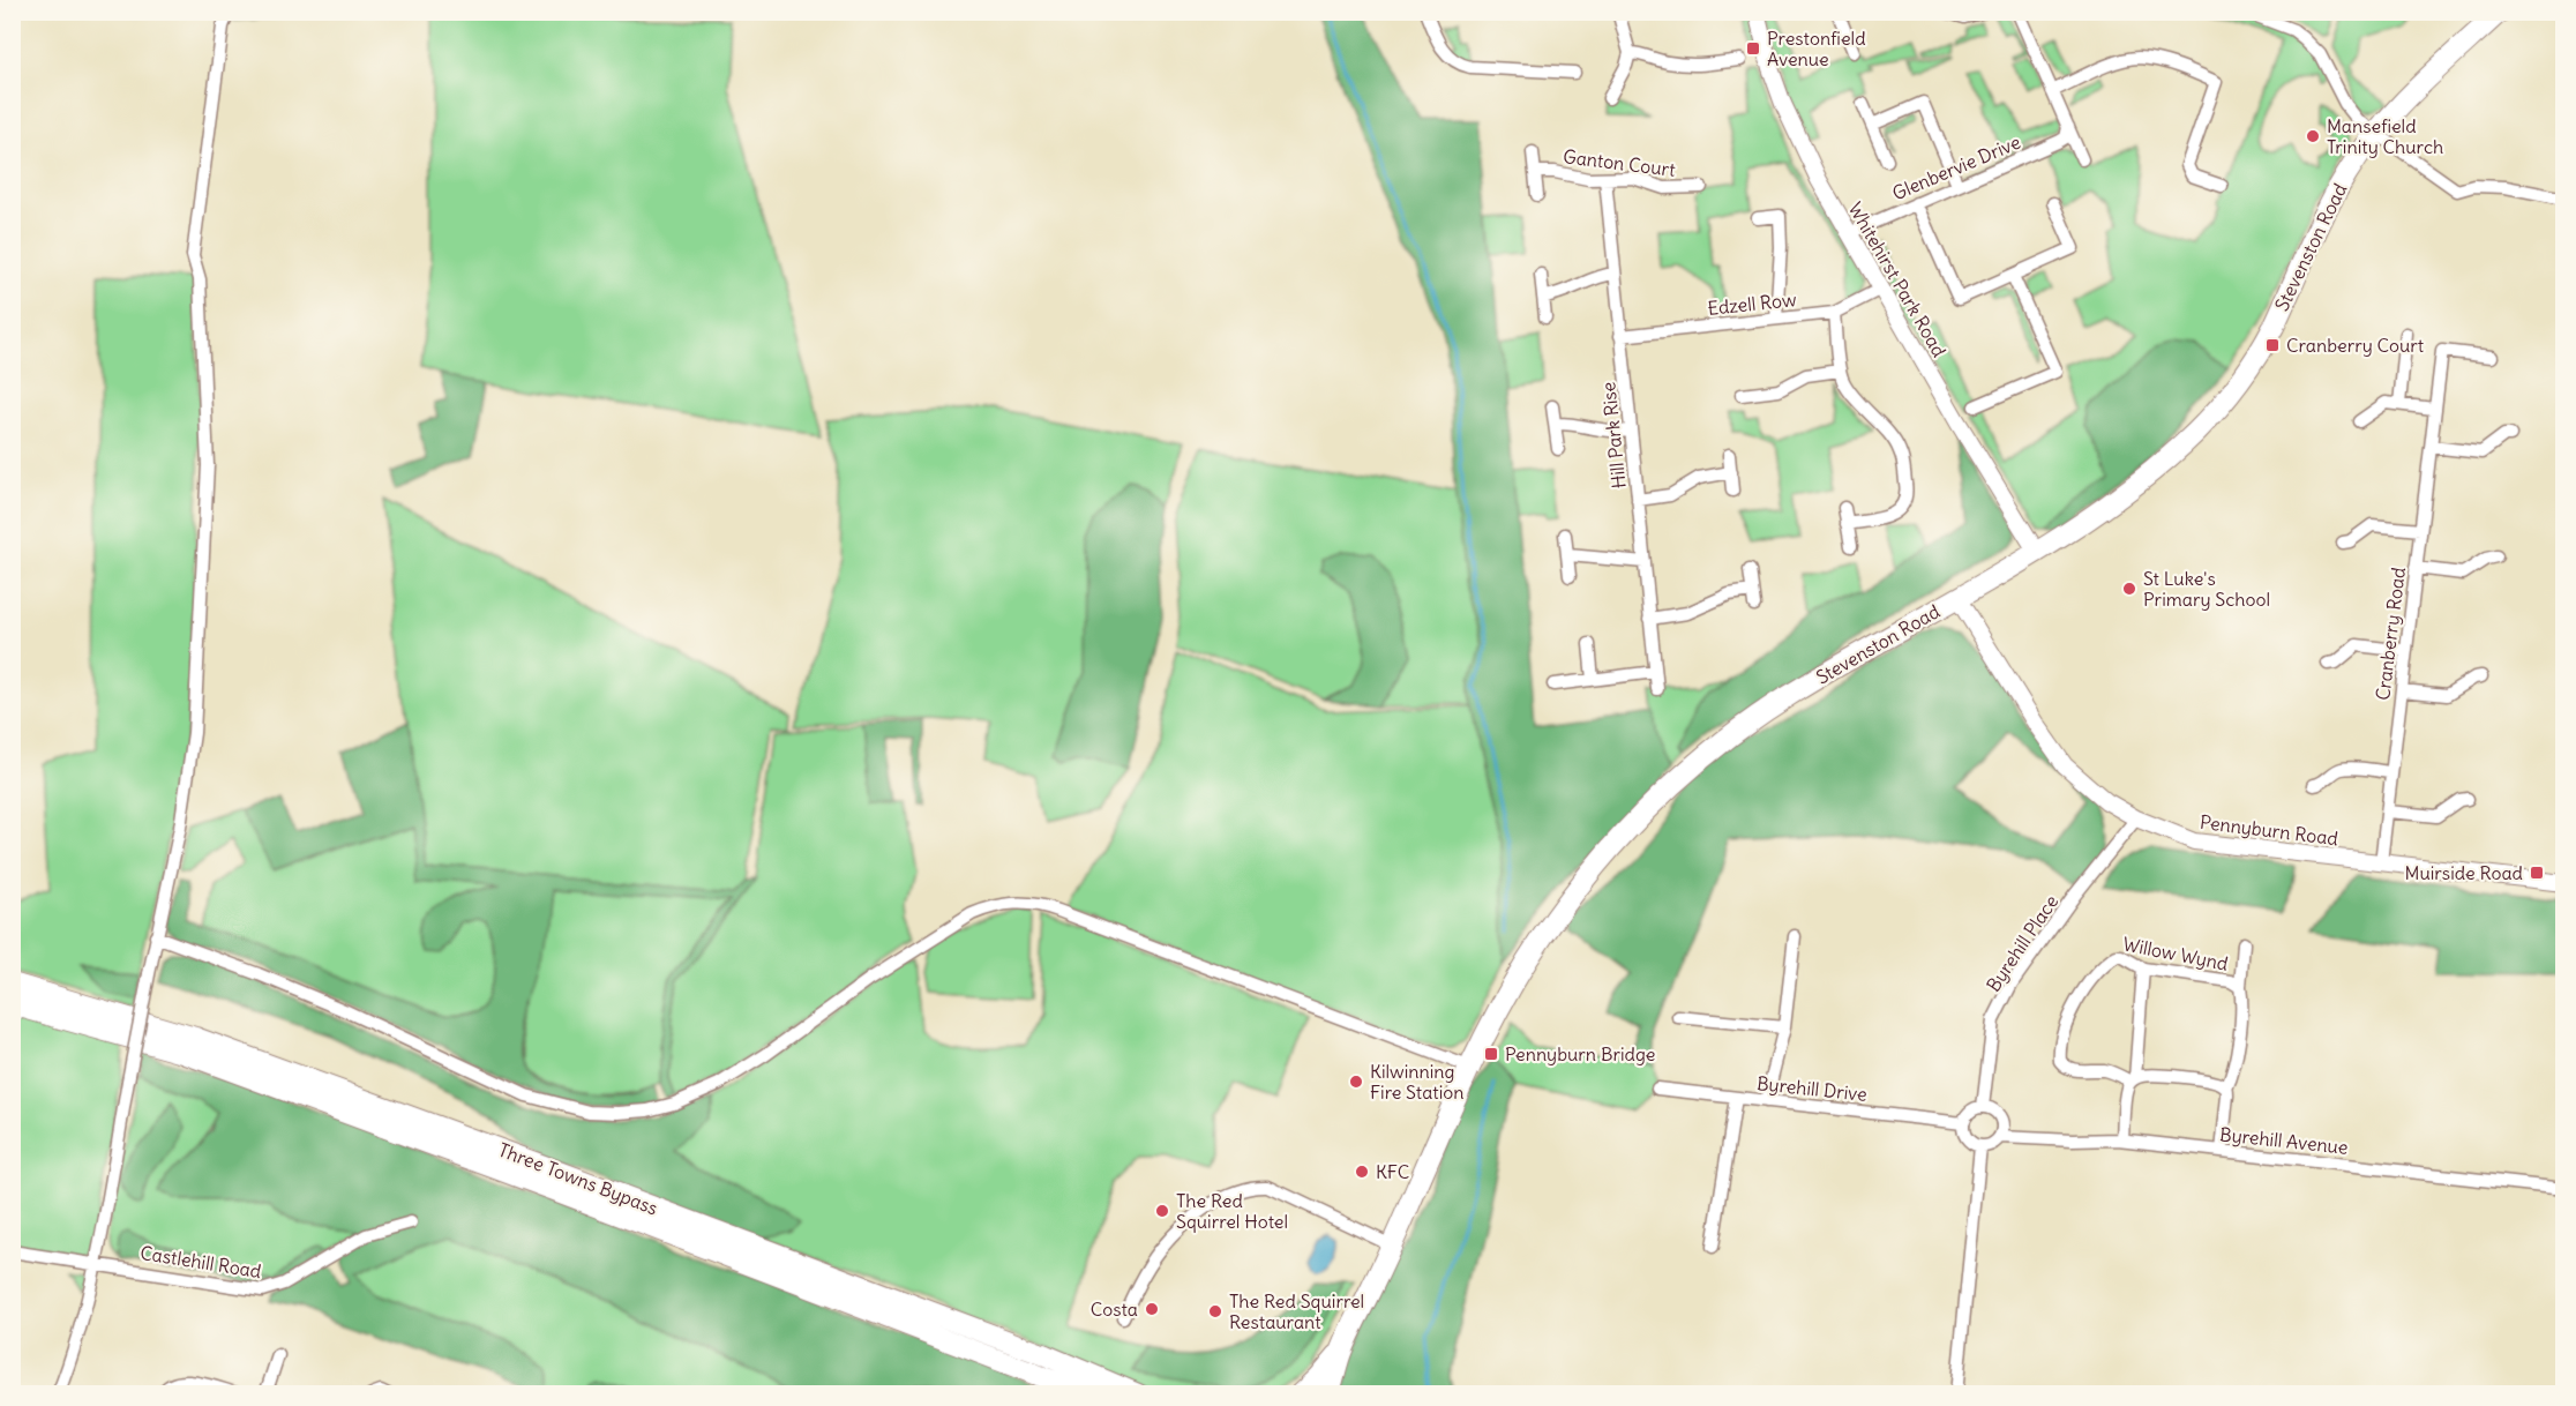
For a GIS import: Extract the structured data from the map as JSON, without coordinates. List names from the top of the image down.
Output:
{
  "streets": {
    "highway": ["Stevenston Road", "Three Towns Bypass"],
    "street": [
      "Ganton Court",
      "Glenbervie Drive",
      "Whitehirst Park Road",
      "Edzell Row",
      "Hill Park Rise",
      "Cranberry Road",
      "Pennyburn Road",
      "Byrehill Place",
      "Willow Wynd",
      "Byrehill Drive",
      "Byrehill Avenue",
      "Castlehill Road"
    ]
  },
  "crossings": [
    ["Ganton Court", "Hill Park Rise"],
    ["Glenbervie Drive", "Whitehirst Park Road"],
    ["Stevenston Road", "Whitehirst Park Road"],
    ["Stevenston Road", "Pennyburn Road"],
    ["Whitehirst Park Road", "Edzell Row"],
    ["Edzell Row", "Hill Park Rise"],
    ["Cranberry Road", "Pennyburn Road"],
    ["Pennyburn Road", "Byrehill Place"],
    ["Byrehill Place", "Byrehill Drive"],
    ["Byrehill Place", "Byrehill Avenue"],
    ["Willow Wynd", "Byrehill Avenue"],
    ["Byrehill Drive", "Byrehill Avenue"]
  ],
  "places": {
    "transit": [
      "Prestonfield Avenue",
      "Cranberry Court",
      "Muirside Road",
      "Pennyburn Bridge"
    ],
    "other": [
      "Mansefield Trinity Church",
      "St Luke's Primary School",
      "Kilwinning Fire Station",
      "KFC",
      "The Red Squirrel Hotel",
      "Costa",
      "The Red Squirrel Restaurant"
    ]
  }
}
